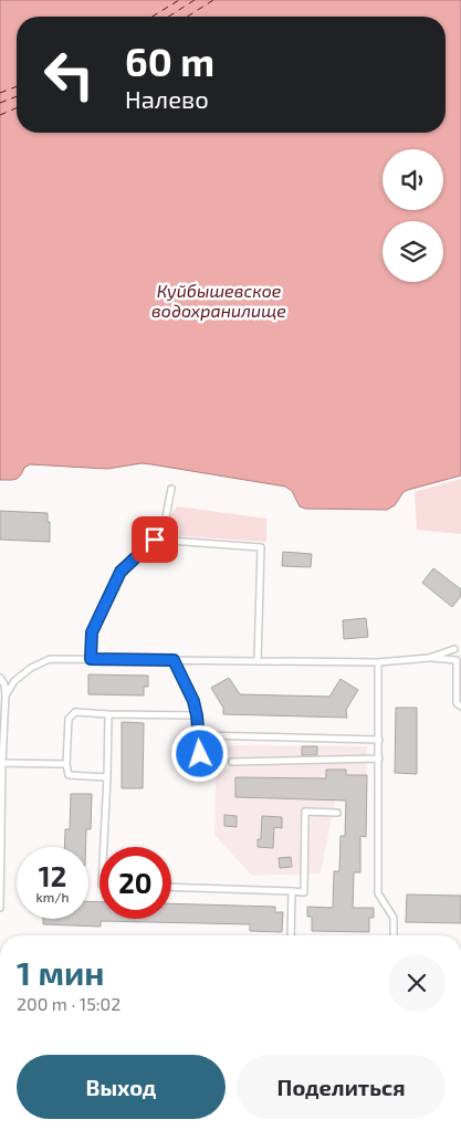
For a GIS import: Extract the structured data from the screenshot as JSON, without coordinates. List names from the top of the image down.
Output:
{
  "water": ["Куйбышевское водохранилище"],
  "page": {
    "turn": ["60 m", "Налево"],
    "speed": "12 km/h",
    "limit": "20",
    "heading": ["1 мин", "200 m · 15:02"],
    "buttons": ["Выход", "Поделиться"]
  }
}
